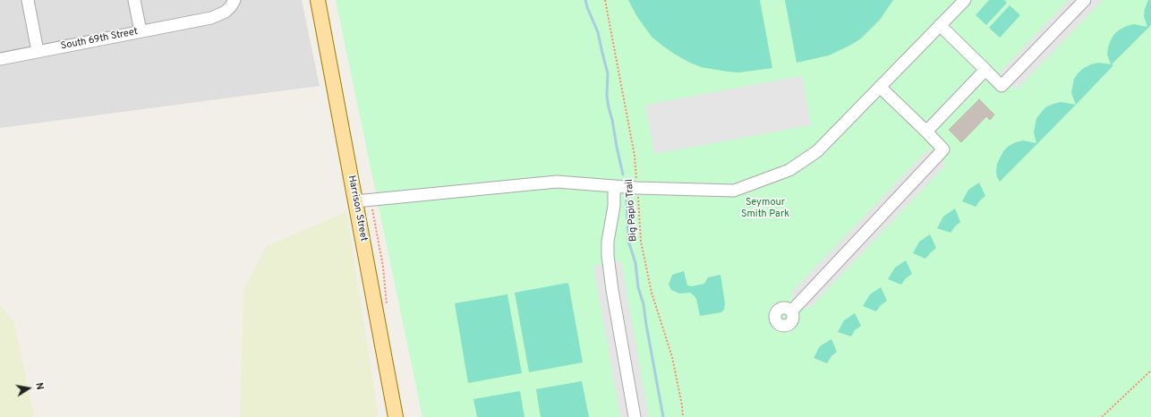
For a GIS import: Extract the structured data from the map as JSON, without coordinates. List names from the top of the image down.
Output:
{
  "streets": {
    "main road": ["Harrison Street"],
    "street": ["South 69th Street"],
    "path": ["Big Papio Trail"]
  },
  "parks": ["Seymour Smith Park"],
  "north": "right"
}
